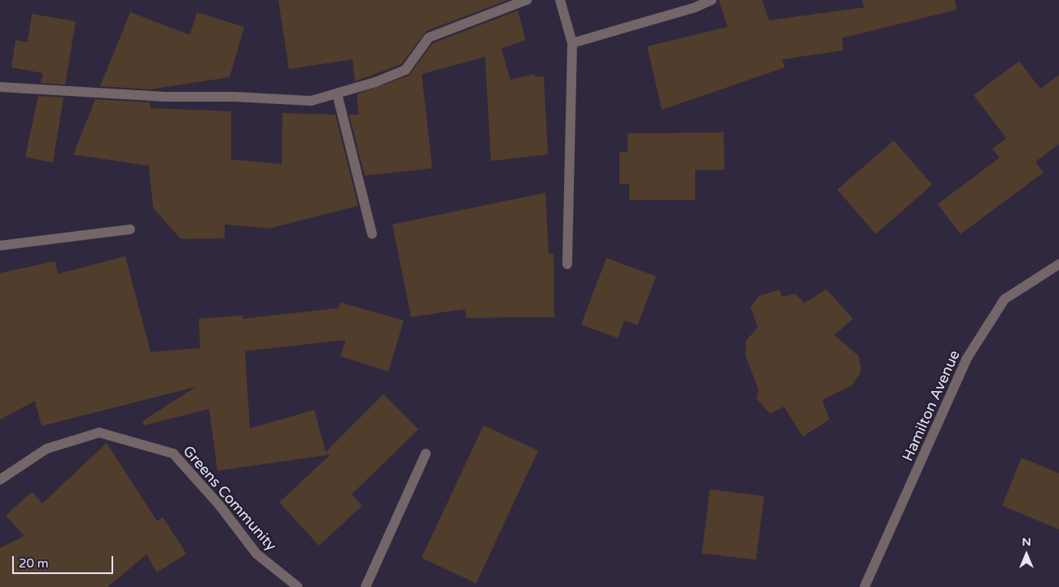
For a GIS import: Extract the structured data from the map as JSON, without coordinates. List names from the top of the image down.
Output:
{
  "streets": {
    "street": ["Hamilton Avenue", "Greens Community"]
  },
  "scale_bar": "20 m",
  "north": "top"
}
